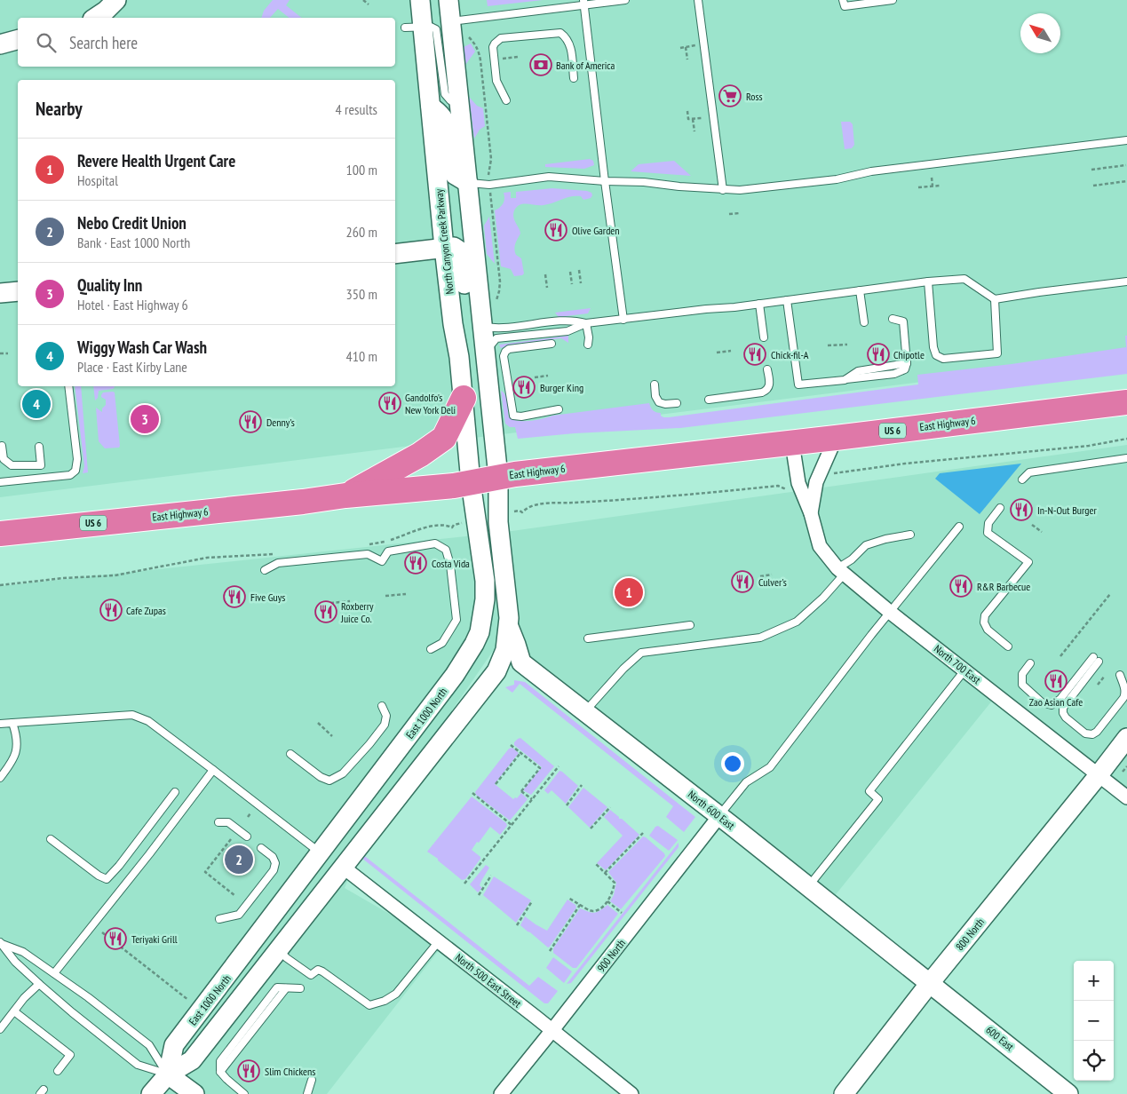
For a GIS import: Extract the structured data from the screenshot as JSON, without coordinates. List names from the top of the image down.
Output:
{
  "streets": {
    "highway": ["East Highway 6", "US 6"],
    "main road": [
      "North Canyon Creek Parkway",
      "East 1000 North",
      "North 600 East",
      "800 North",
      "600 East"
    ],
    "street": ["North 700 East", "900 North", "North 500 East Street"]
  },
  "crossings": [
    ["North Canyon Creek Parkway", "East Highway 6"],
    ["North Canyon Creek Parkway", "East 1000 North"],
    ["East Highway 6", "North 700 East"],
    ["East Highway 6", "East 1000 North"],
    ["North 700 East", "800 North"],
    ["North 600 East", "800 North"],
    ["North 600 East", "900 North"],
    ["North 600 East", "600 East"],
    ["800 North", "600 East"],
    ["900 North", "North 500 East Street"]
  ],
  "places": {
    "bank": ["Bank of America"],
    "supermarket": ["Ross"],
    "restaurant": [
      "Olive Garden",
      "Chick-fil-A",
      "Chipotle",
      "Burger King",
      "Gandolfo's New York Deli",
      "Denny's",
      "In-N-Out Burger",
      "Costa Vida",
      "Culver's",
      "R&R Barbecue",
      "Five Guys",
      "Cafe Zupas",
      "Roxberry Juice Co.",
      "Zao Asian Cafe",
      "Teriyaki Grill",
      "Slim Chickens"
    ]
  },
  "north": "top left",
  "page": {
    "search": "Search here",
    "heading": ["Nearby", "4 results"],
    "list": [
      {
        "mark": "1",
        "name": "Revere Health Urgent Care",
        "note": "Hospital",
        "value": "100 m"
      },
      {
        "mark": "2",
        "name": "Nebo Credit Union",
        "note": "Bank · East 1000 North",
        "value": "260 m"
      },
      {
        "mark": "3",
        "name": "Quality Inn",
        "note": "Hotel · East Highway 6",
        "value": "350 m"
      },
      {
        "mark": "4",
        "name": "Wiggy Wash Car Wash",
        "note": "Place · East Kirby Lane",
        "value": "410 m"
      }
    ],
    "pins": [
      "4",
      "3",
      "1",
      "2"
    ],
    "map_buttons": ["+", "−"]
  }
}
